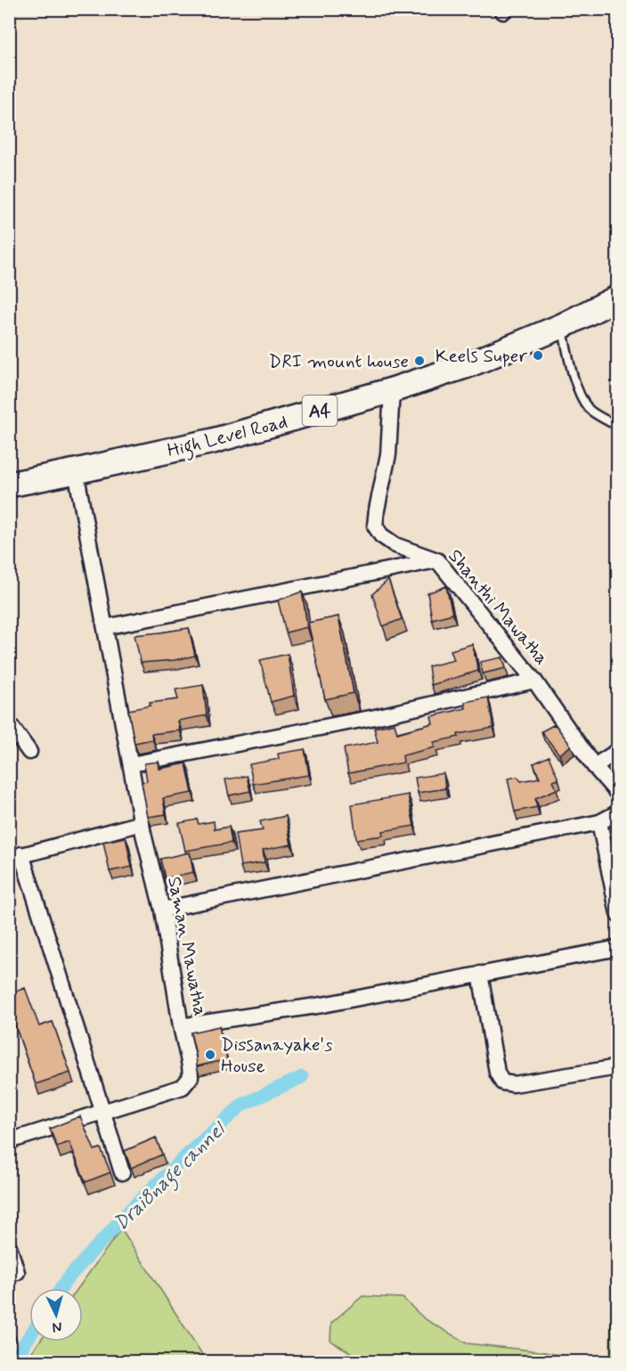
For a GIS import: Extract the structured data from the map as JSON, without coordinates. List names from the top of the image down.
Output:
{
  "streets": {
    "highway": ["A4", "High Level Road"],
    "street": ["Shanthi Mawatha", "Saman Mawatha"]
  },
  "crossings": [
    ["High Level Road", "Shanthi Mawatha"],
    ["High Level Road", "Saman Mawatha"]
  ],
  "water": ["Drai8nage cannel"],
  "places": ["Keels Super", "DRI mount house", "Dissanayake's House"],
  "north": "bottom"
}
